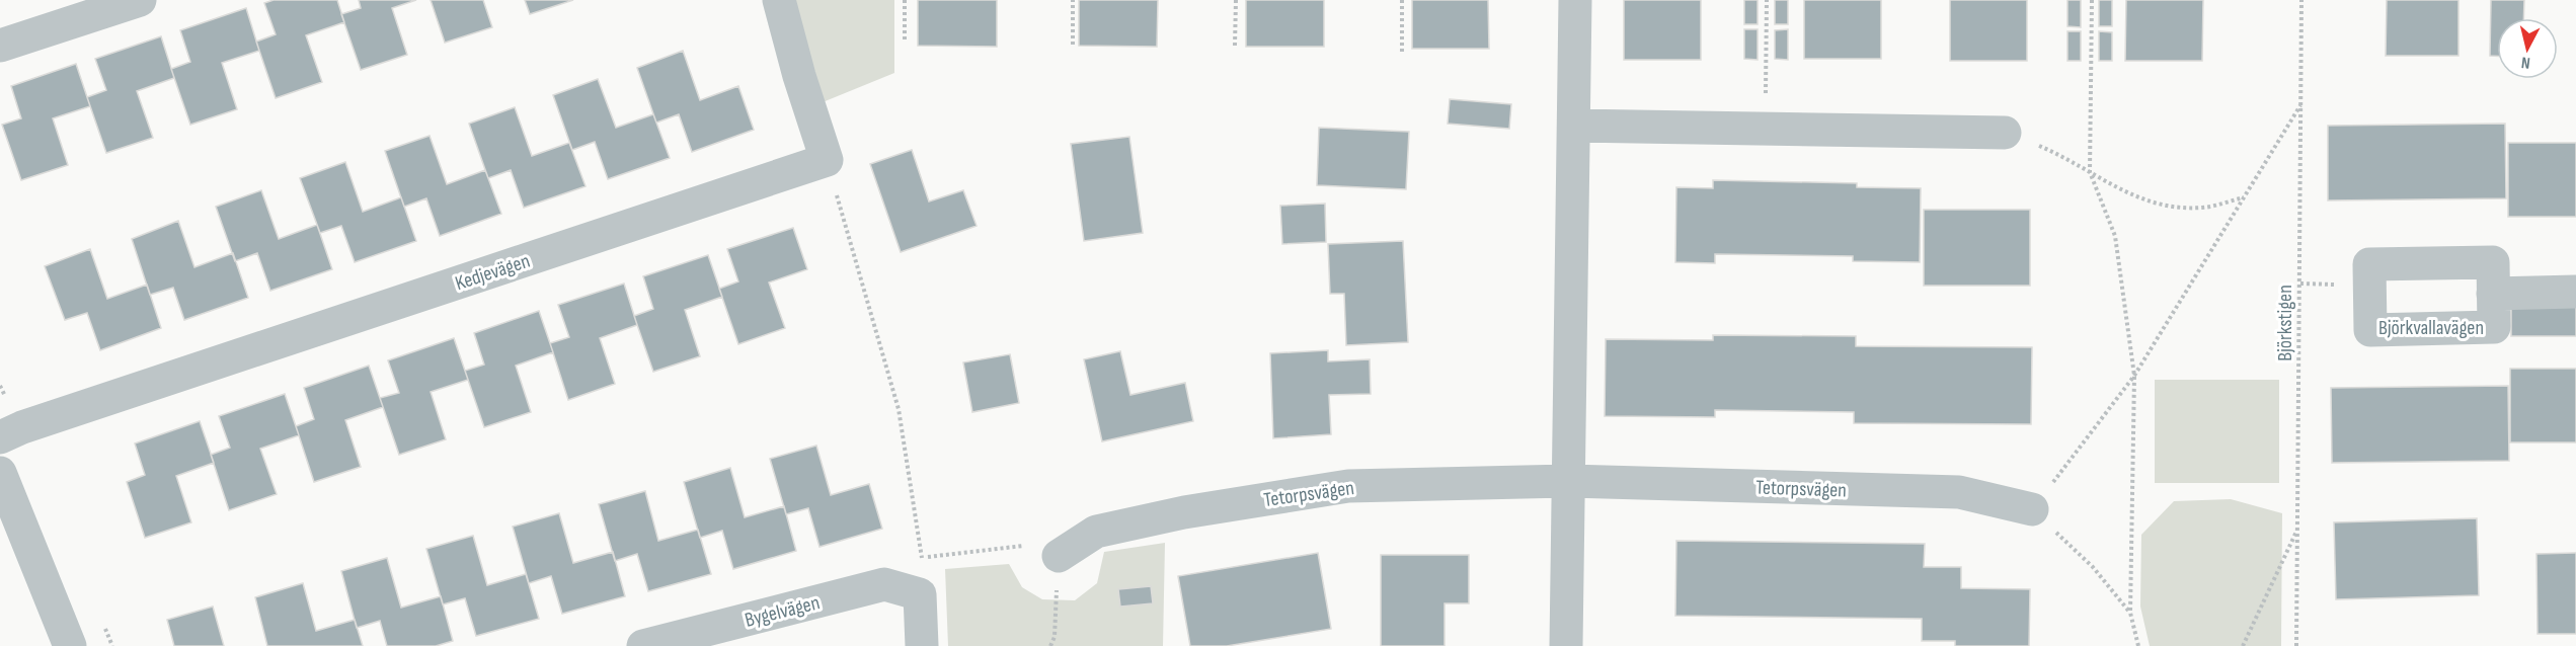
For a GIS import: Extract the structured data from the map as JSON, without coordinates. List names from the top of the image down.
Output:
{
  "streets": {
    "street": [
      "Kedjevägen",
      "Björkvallavägen",
      "Tetorpsvägen",
      "Bygelvägen"
    ],
    "path": ["Björkstigen"]
  },
  "north": "bottom"
}
